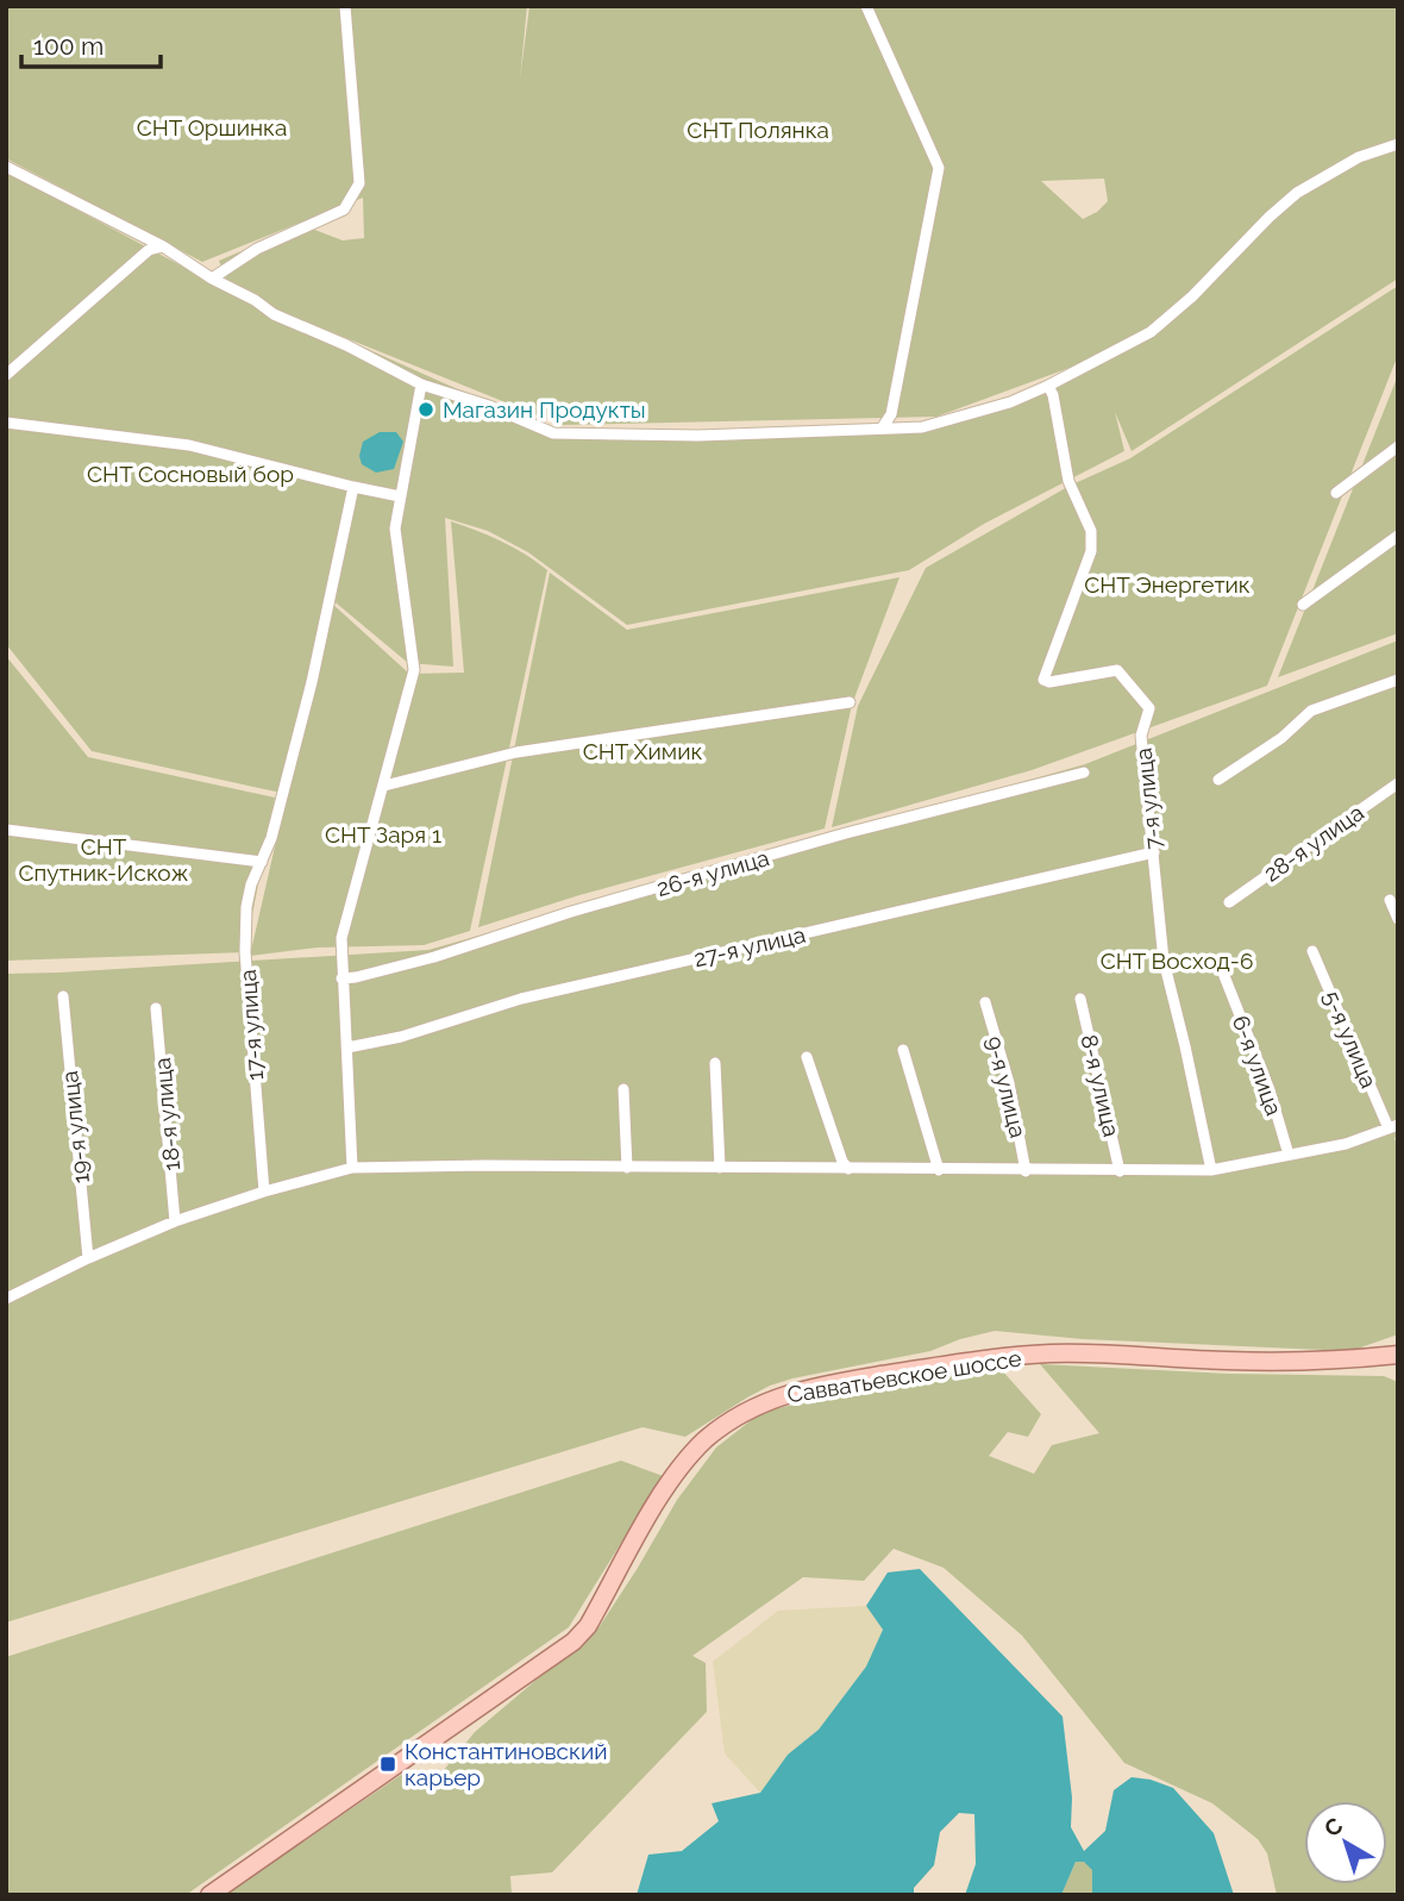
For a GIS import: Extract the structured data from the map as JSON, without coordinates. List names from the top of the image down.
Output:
{
  "streets": {
    "main road": ["Савватьевское шоссе"],
    "street": [
      "7-я улица",
      "28-я улица",
      "26-я улица",
      "27-я улица",
      "17-я улица",
      "5-я улица",
      "6-я улица",
      "8-я улица",
      "9-я улица",
      "18-я улица",
      "19-я улица"
    ]
  },
  "crossings": [
    ["7-я улица", "27-я улица"]
  ],
  "parks": [
    "СНТ Оршинка",
    "СНТ Полянка",
    "СНТ Сосновый бор",
    "СНТ Энергетик",
    "СНТ Химик",
    "СНТ Заря 1",
    "СНТ Спутник-Искож",
    "СНТ Восход-6"
  ],
  "places": {
    "other": ["Магазин Продукты"],
    "transit": ["Константиновский карьер"]
  },
  "scale_bar": "100 m",
  "north": "top left"
}
